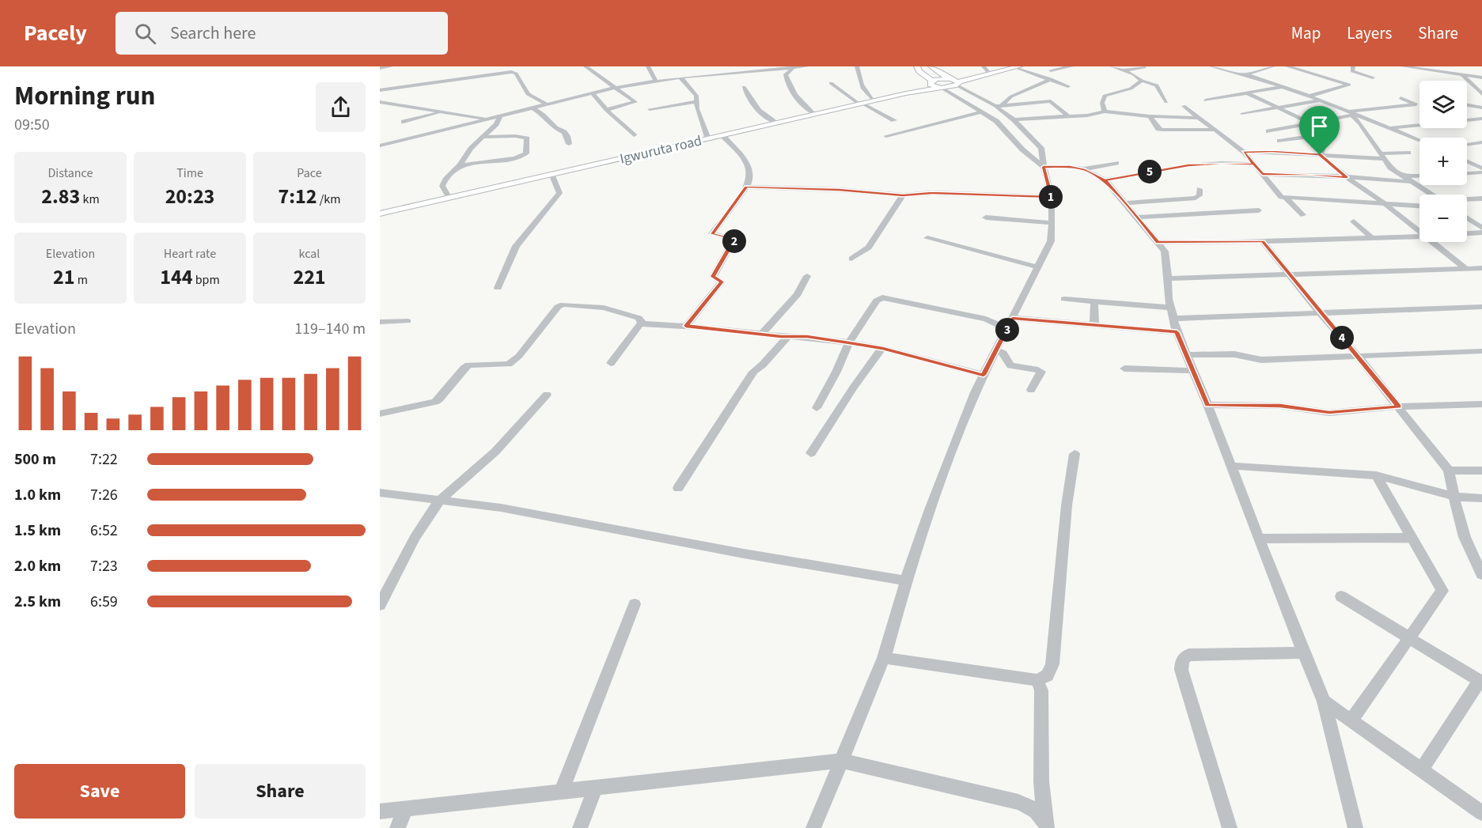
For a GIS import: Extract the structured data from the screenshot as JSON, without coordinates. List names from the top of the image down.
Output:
{
  "streets": {
    "main road": ["Igwuruta road"]
  },
  "page": {
    "header": "Pacely",
    "search": "Search here",
    "nav": ["Map", "Layers", "Share"],
    "heading": ["Morning run", "09:50"],
    "map_buttons": ["+", "−"],
    "stats": [
      ["Distance", "2.83 km"],
      ["Time", "20:23"],
      ["Pace", "7:12 /km"],
      ["Elevation", "21 m"],
      ["Heart rate", "144 bpm"],
      ["kcal", "221"]
    ],
    "pins": [
      "5",
      "1",
      "2",
      "3",
      "4"
    ],
    "chart": ["Elevation", "119–140 m"],
    "list": [
      {
        "name": "500 m",
        "note": "7:22"
      },
      {
        "name": "1.0 km",
        "note": "7:26"
      },
      {
        "name": "1.5 km",
        "note": "6:52"
      },
      {
        "name": "2.0 km",
        "note": "7:23"
      },
      {
        "name": "2.5 km",
        "note": "6:59"
      }
    ],
    "buttons": ["Save", "Share"]
  }
}
